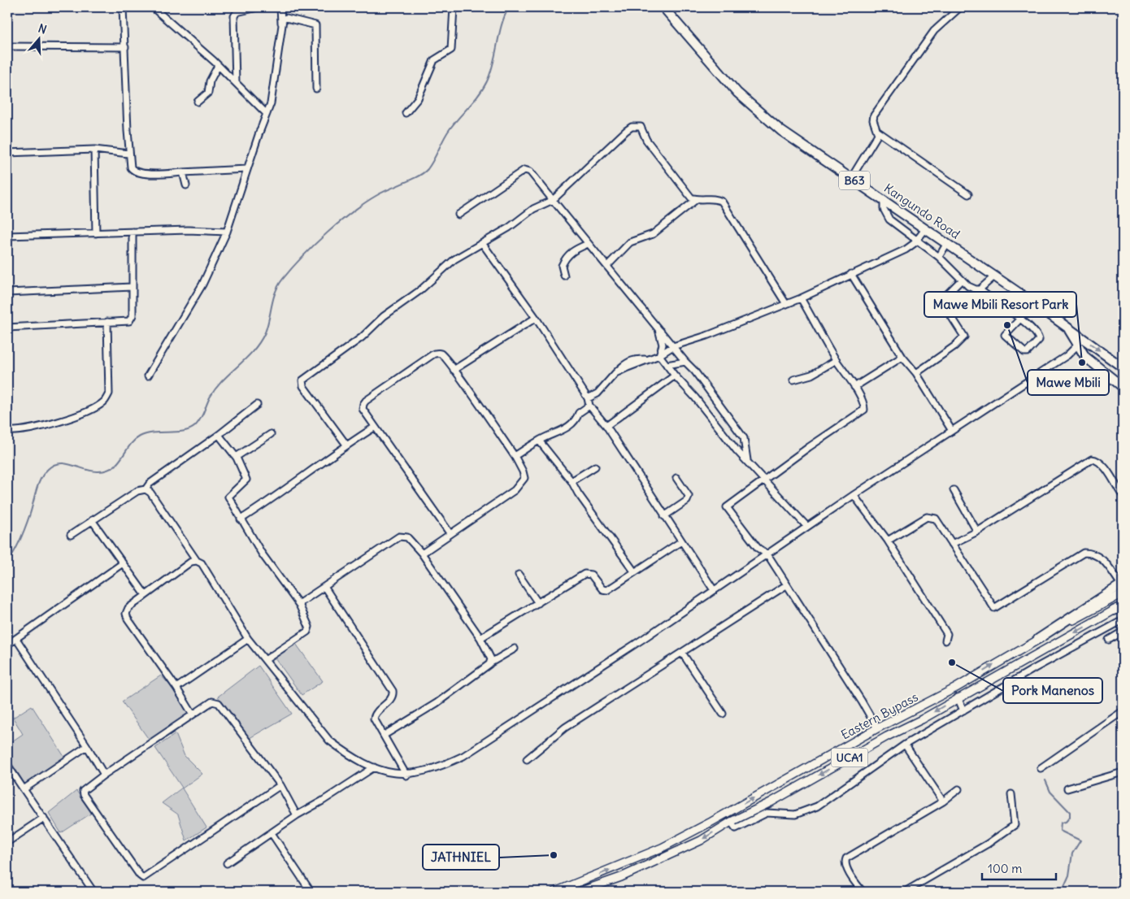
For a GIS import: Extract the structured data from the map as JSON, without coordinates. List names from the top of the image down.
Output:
{
  "streets": {
    "highway": ["B63", "Kangundo Road"],
    "main road": ["Eastern Bypass", "UCA1"]
  },
  "places": [
    "Mawe Mbili",
    "Mawe Mbili Resort Park",
    "Pork Manenos",
    "JATHNIEL"
  ],
  "scale_bar": "100 m",
  "north": "top"
}
